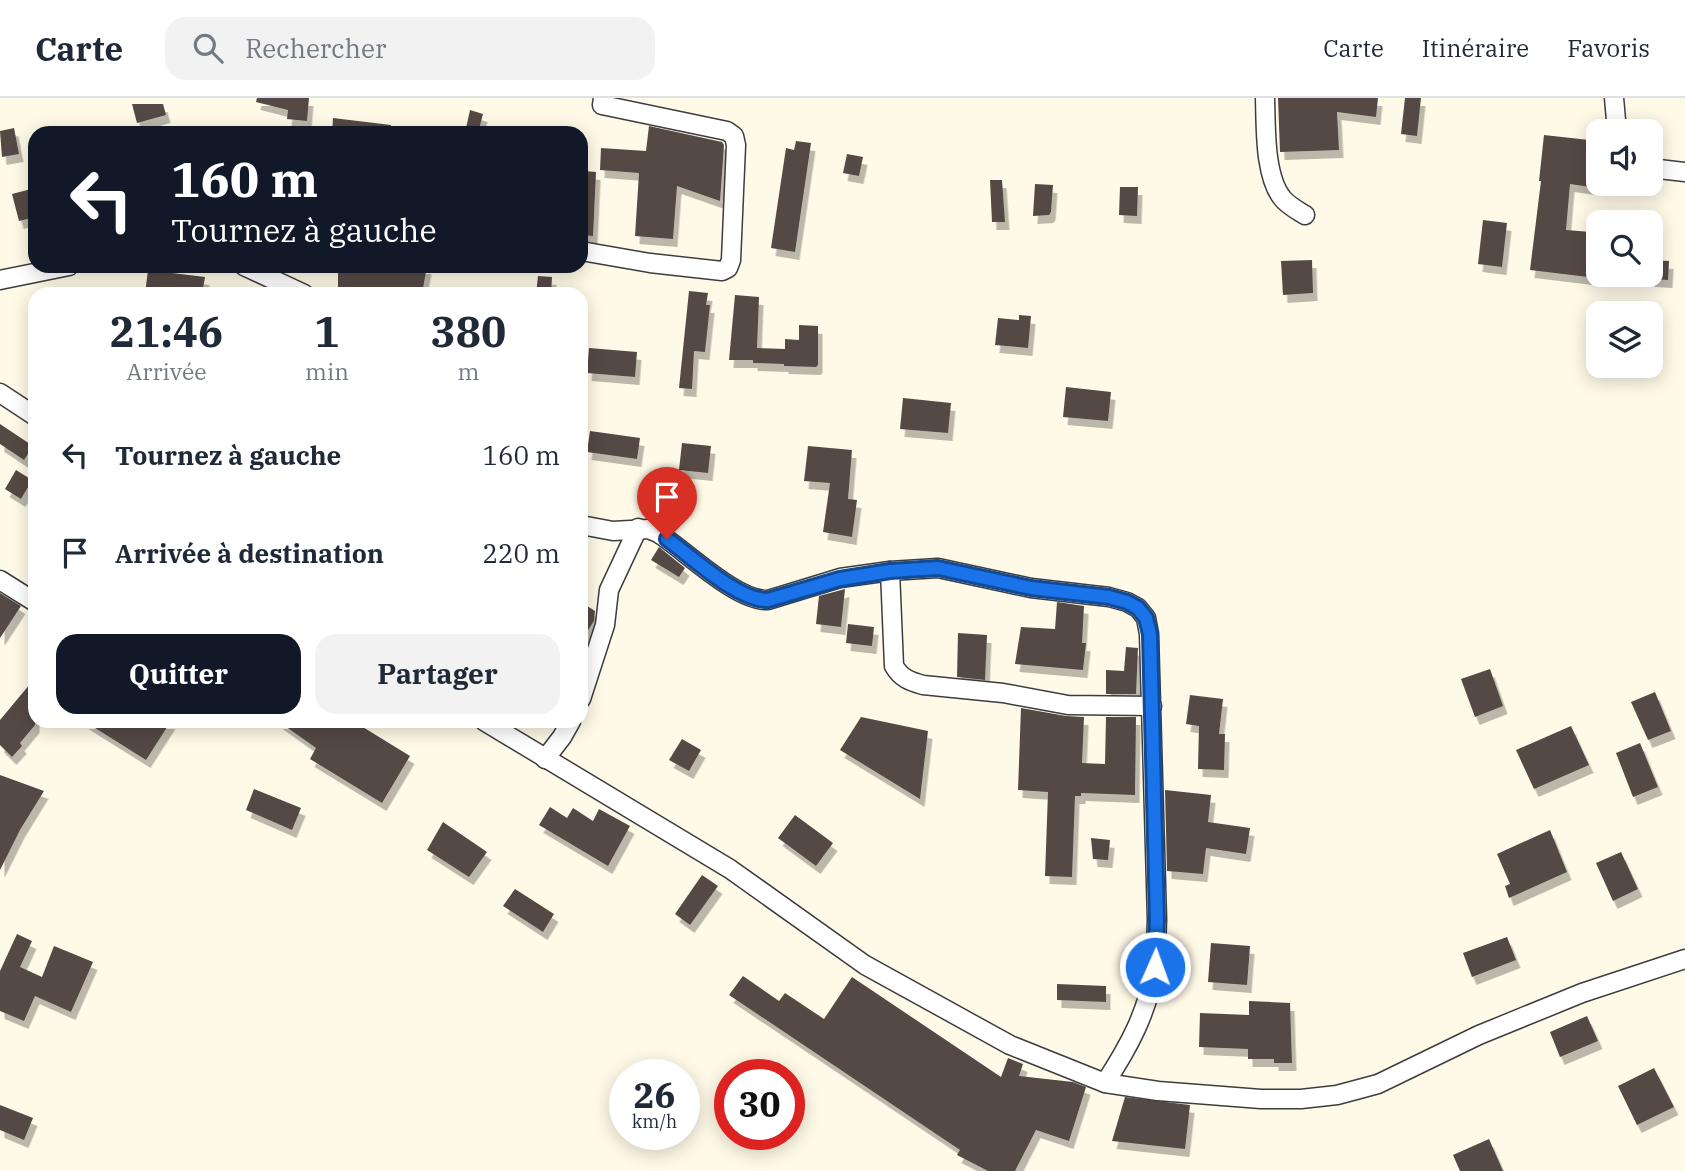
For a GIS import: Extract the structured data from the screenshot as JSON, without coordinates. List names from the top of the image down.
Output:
{
  "page": {
    "header": "Carte",
    "search": "Rechercher",
    "nav": ["Carte", "Itinéraire", "Favoris"],
    "turn": ["160 m", "Tournez à gauche"],
    "eta": [
      "21:46",
      "Arrivée",
      "1",
      "min",
      "380",
      "m"
    ],
    "list": [
      {
        "name": "Tournez à gauche",
        "value": "160 m"
      },
      {
        "name": "Arrivée à destination",
        "value": "220 m"
      }
    ],
    "buttons": ["Quitter", "Partager"],
    "speed": "26 km/h",
    "limit": "30"
  }
}
